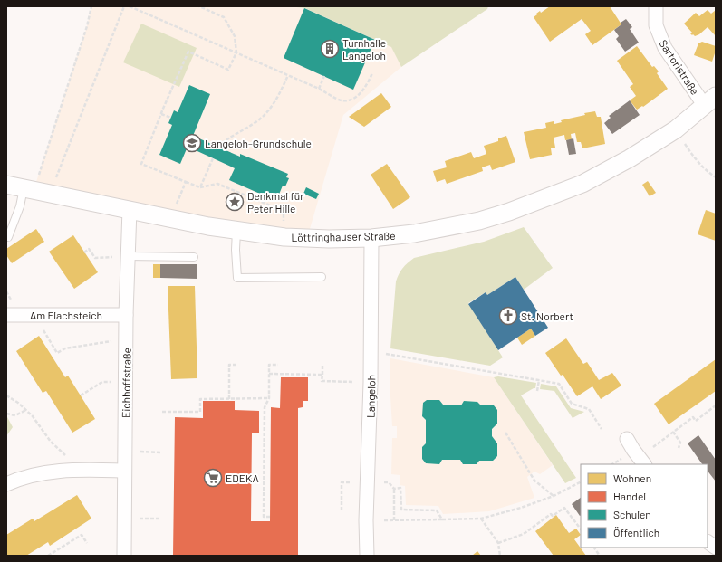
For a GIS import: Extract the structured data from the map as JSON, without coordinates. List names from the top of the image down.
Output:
{
  "streets": {
    "street": [
      "Sartoristraße",
      "Löttringhauser Straße",
      "Am Flachsteich",
      "Eichhoffstraße",
      "Langeloh"
    ]
  },
  "crossings": [
    ["Sartoristraße", "Löttringhauser Straße"],
    ["Löttringhauser Straße", "Eichhoffstraße"],
    ["Löttringhauser Straße", "Langeloh"],
    ["Am Flachsteich", "Eichhoffstraße"]
  ],
  "places": {
    "building": ["Turnhalle Langeloh"],
    "school or university": ["Langeloh-Grundschule"],
    "place": ["Denkmal für Peter Hille"],
    "church": ["St. Norbert"],
    "supermarket": ["EDEKA"]
  },
  "legend": [
    "Wohnen",
    "Handel",
    "Schulen",
    "Öffentlich"
  ]
}
